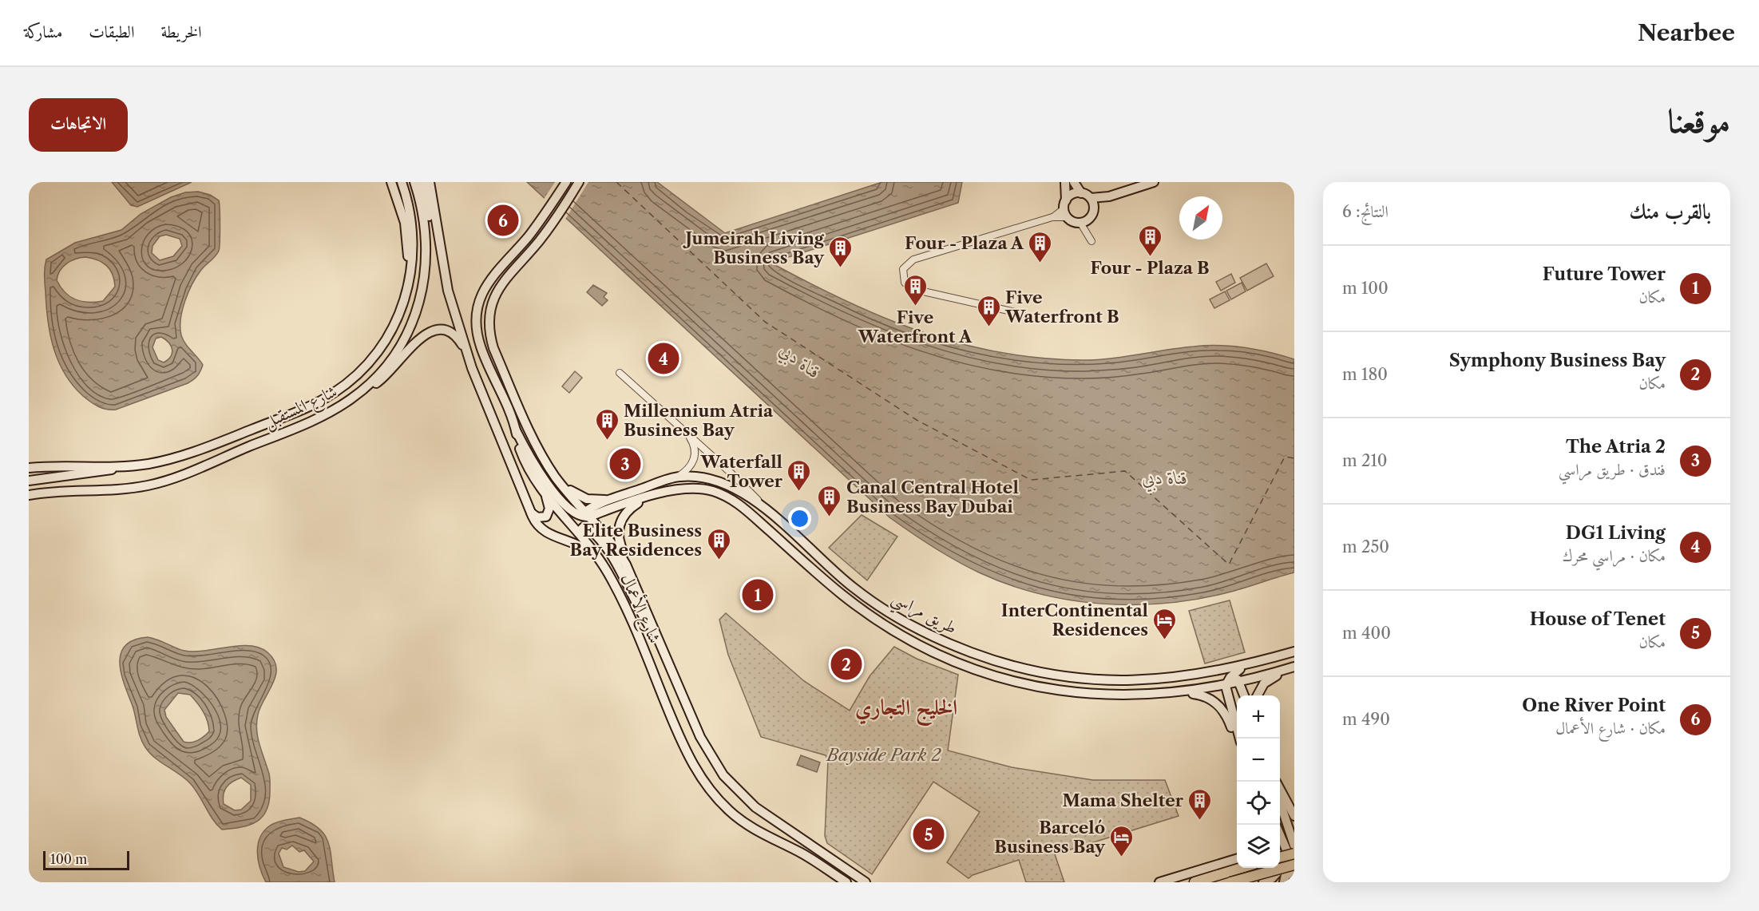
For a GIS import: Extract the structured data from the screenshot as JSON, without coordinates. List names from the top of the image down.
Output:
{
  "streets": {
    "street": ["شارع المستقبل", "شارع الأعمال", "طريق مراسي"]
  },
  "crossings": [
    ["شارع الأعمال", "طريق مراسي"]
  ],
  "districts": ["الخليج التجاري"],
  "water": ["قناة دبي"],
  "parks": ["Bayside Park 2"],
  "places": {
    "building": [
      "Four - Plaza B",
      "Four - Plaza A",
      "Jumeirah Living Business Bay",
      "Five Waterfront A",
      "Five Waterfront B",
      "Millennium Atria Business Bay",
      "Waterfall Tower",
      "Canal Central Hotel Business Bay Dubai",
      "Elite Business Bay Residences",
      "Mama Shelter"
    ],
    "hotel": ["InterContinental Residences", "Barceló Business Bay"]
  },
  "scale_bar": "100 m",
  "north": "top right",
  "page": {
    "header": "Nearbee",
    "nav": ["الخريطة", "الطبقات", "مشاركة"],
    "title": "موقعنا",
    "buttons": "الاتجاهات",
    "heading": ["بالقرب منك", "النتائج: 6"],
    "pins": [
      "6",
      "4",
      "3",
      "1",
      "2",
      "5"
    ],
    "list": [
      {
        "mark": "1",
        "name": "Future Tower",
        "note": "مكان",
        "value": "100 m"
      },
      {
        "mark": "2",
        "name": "Symphony Business Bay",
        "note": "مكان",
        "value": "180 m"
      },
      {
        "mark": "3",
        "name": "The Atria 2",
        "note": "فندق · طريق مراسي",
        "value": "210 m"
      },
      {
        "mark": "4",
        "name": "DG1 Living",
        "note": "مكان · مراسي محرك",
        "value": "250 m"
      },
      {
        "mark": "5",
        "name": "House of Tenet",
        "note": "مكان",
        "value": "400 m"
      },
      {
        "mark": "6",
        "name": "One River Point",
        "note": "مكان · شارع الأعمال",
        "value": "490 m"
      }
    ],
    "map_buttons": ["+", "−"],
    "scale": "100 m"
  }
}
